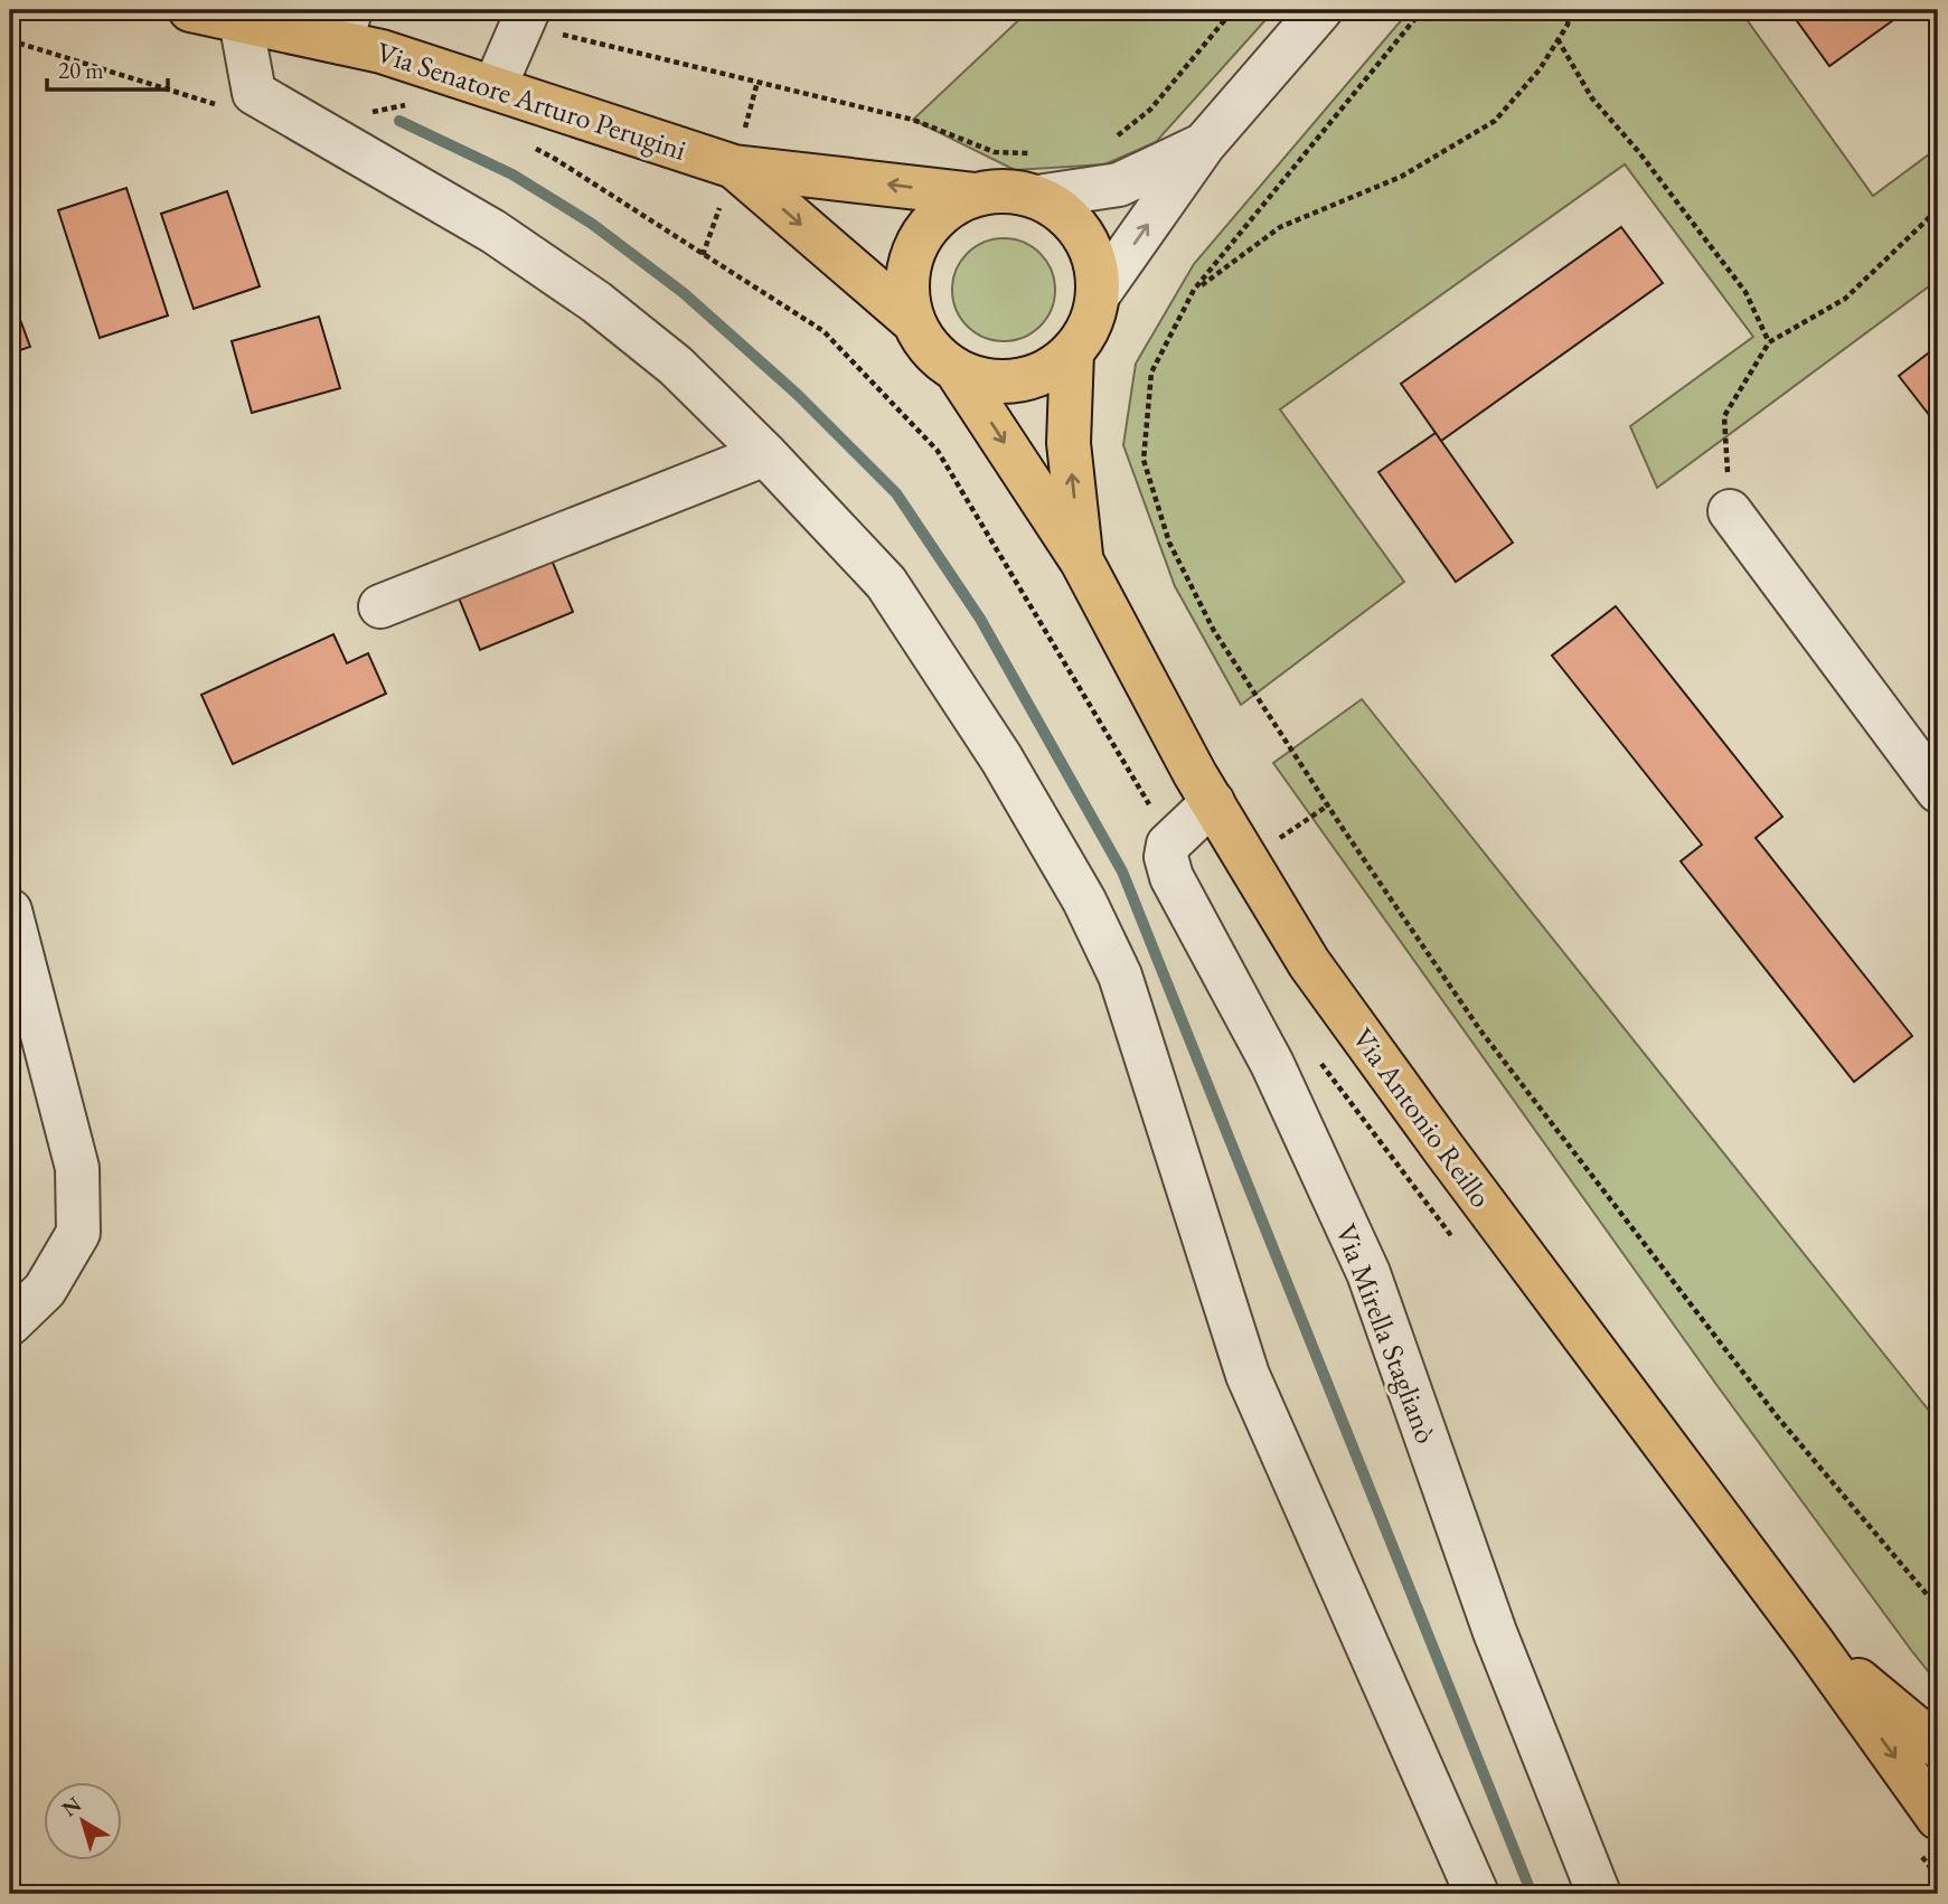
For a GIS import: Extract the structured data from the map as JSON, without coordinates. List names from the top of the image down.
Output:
{
  "streets": {
    "main road": ["Via Senatore Arturo Perugini", "Via Antonio Reillo"],
    "street": ["Via Mirella Staglianò"]
  },
  "crossings": [
    ["Via Senatore Arturo Perugini", "Via Antonio Reillo"],
    ["Via Antonio Reillo", "Via Mirella Staglianò"]
  ],
  "scale_bar": "20 m",
  "north": "top left"
}
